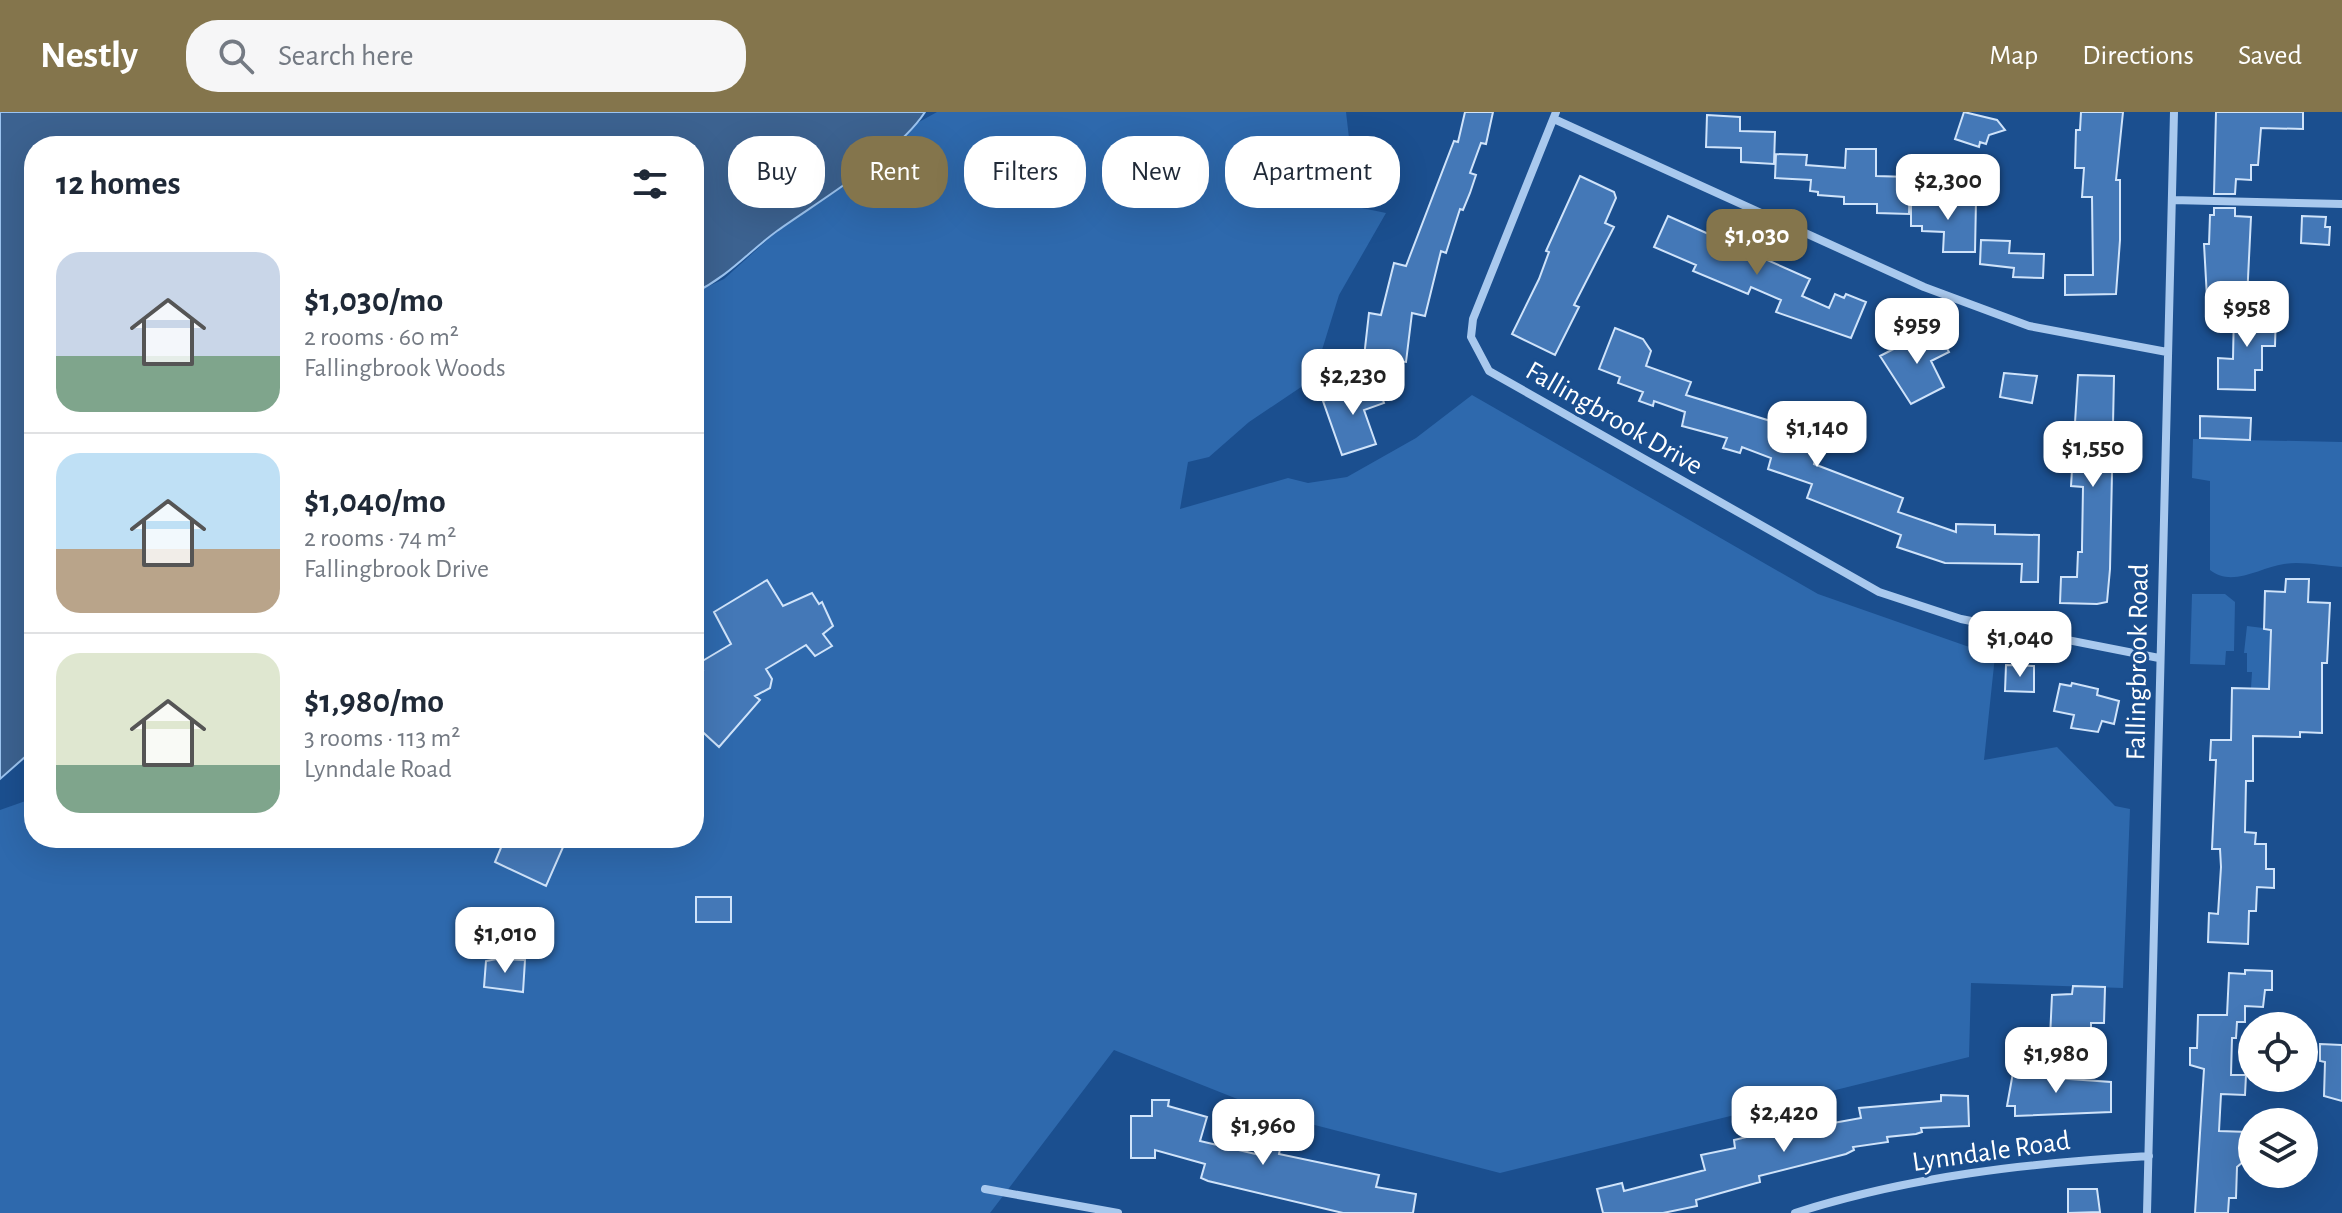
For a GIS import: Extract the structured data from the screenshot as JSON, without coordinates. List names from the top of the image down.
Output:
{
  "streets": {
    "street": ["Fallingbrook Drive", "Fallingbrook Road", "Lynndale Road"]
  },
  "crossings": [
    ["Fallingbrook Drive", "Fallingbrook Road"],
    ["Fallingbrook Road", "Lynndale Road"]
  ],
  "page": {
    "header": "Nestly",
    "search": "Search here",
    "nav": ["Map", "Directions", "Saved"],
    "chip": [
      "Buy",
      "Rent",
      "Filters",
      "New",
      "Apartment"
    ],
    "heading": "12 homes",
    "price": [
      "$2,300",
      "$1,030",
      "$958",
      "$959",
      "$2,230",
      "$1,140",
      "$1,550",
      "$1,040",
      "$1,010",
      "$1,980",
      "$2,420",
      "$1,960"
    ],
    "list": [
      {
        "name": "$1,030/mo",
        "note": "2 rooms · 60 m² · Fallingbrook Woods"
      },
      {
        "name": "$1,040/mo",
        "note": "2 rooms · 74 m² · Fallingbrook Drive"
      },
      {
        "name": "$1,980/mo",
        "note": "3 rooms · 113 m² · Lynndale Road"
      }
    ]
  }
}
